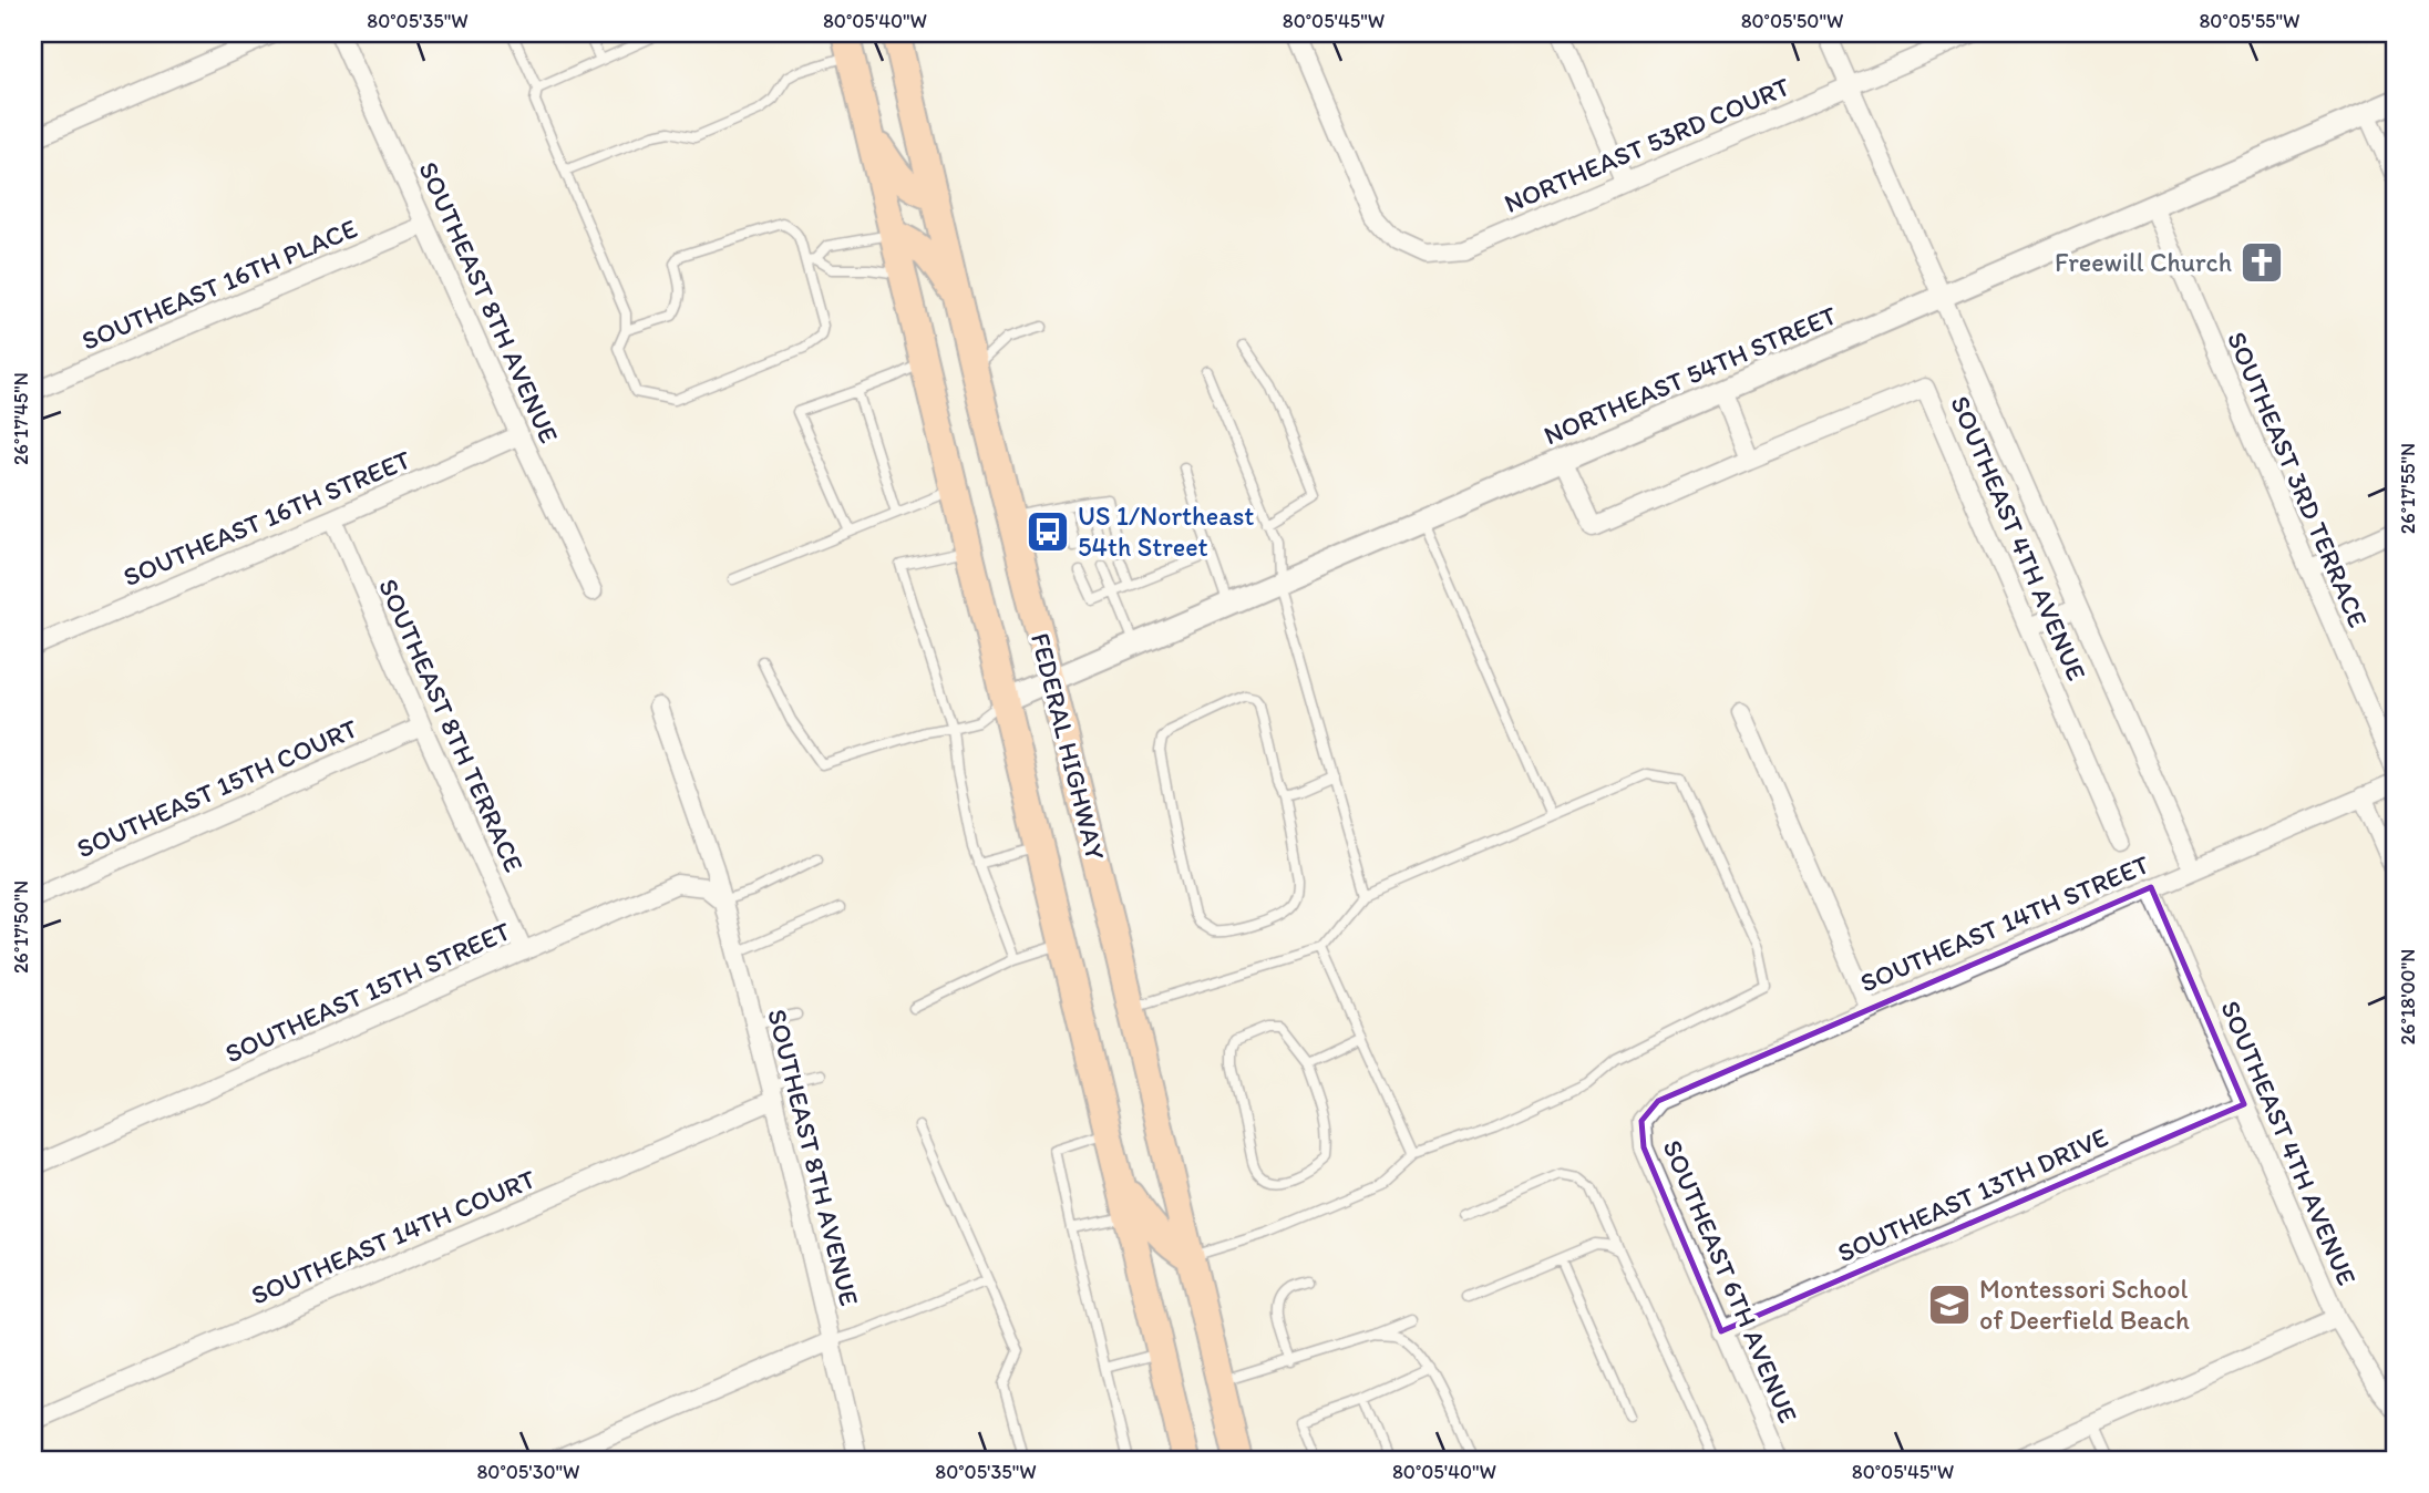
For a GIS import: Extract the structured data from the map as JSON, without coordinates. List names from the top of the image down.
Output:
{
  "streets": {
    "main road": ["FEDERAL HIGHWAY"],
    "street": [
      "NORTHEAST 53RD COURT",
      "SOUTHEAST 16TH PLACE",
      "SOUTHEAST 8TH AVENUE",
      "NORTHEAST 54TH STREET",
      "SOUTHEAST 3RD TERRACE",
      "SOUTHEAST 16TH STREET",
      "SOUTHEAST 4TH AVENUE",
      "SOUTHEAST 8TH TERRACE",
      "SOUTHEAST 15TH COURT",
      "SOUTHEAST 14TH STREET",
      "SOUTHEAST 15TH STREET",
      "SOUTHEAST 13TH DRIVE",
      "SOUTHEAST 14TH COURT",
      "SOUTHEAST 6TH AVENUE"
    ]
  },
  "crossings": [
    ["NORTHEAST 53RD COURT", "SOUTHEAST 4TH AVENUE"],
    ["SOUTHEAST 16TH PLACE", "SOUTHEAST 8TH AVENUE"],
    ["SOUTHEAST 8TH AVENUE", "SOUTHEAST 16TH STREET"],
    ["SOUTHEAST 8TH AVENUE", "SOUTHEAST 15TH STREET"],
    ["SOUTHEAST 8TH AVENUE", "SOUTHEAST 14TH COURT"],
    ["NORTHEAST 54TH STREET", "SOUTHEAST 3RD TERRACE"],
    ["NORTHEAST 54TH STREET", "SOUTHEAST 4TH AVENUE"],
    ["NORTHEAST 54TH STREET", "FEDERAL HIGHWAY"],
    ["SOUTHEAST 16TH STREET", "SOUTHEAST 8TH TERRACE"],
    ["SOUTHEAST 4TH AVENUE", "SOUTHEAST 14TH STREET"],
    ["SOUTHEAST 4TH AVENUE", "SOUTHEAST 13TH DRIVE"],
    ["SOUTHEAST 8TH TERRACE", "SOUTHEAST 15TH COURT"],
    ["SOUTHEAST 8TH TERRACE", "SOUTHEAST 15TH STREET"],
    ["SOUTHEAST 14TH STREET", "SOUTHEAST 6TH AVENUE"],
    ["SOUTHEAST 13TH DRIVE", "SOUTHEAST 6TH AVENUE"]
  ],
  "places": {
    "church": ["Freewill Church"],
    "bus stop": ["US 1/Northeast 54th Street"],
    "school or university": ["Montessori School of Deerfield Beach"]
  },
  "coordinates": [
    "80°05'35\"W",
    "80°05'40\"W",
    "80°05'45\"W",
    "80°05'50\"W",
    "80°05'55\"W",
    "26°17'45\"N",
    "26°17'55\"N",
    "26°17'50\"N",
    "26°18'00\"N",
    "80°05'30\"W"
  ]
}
